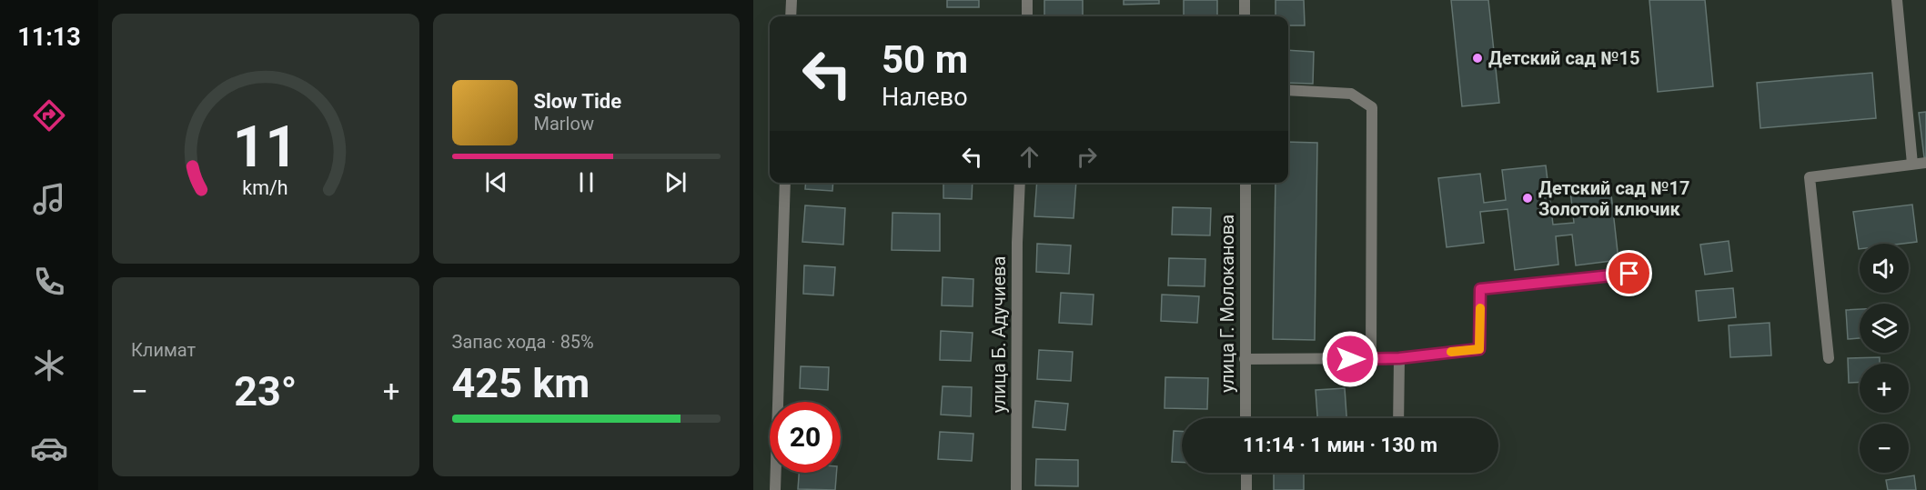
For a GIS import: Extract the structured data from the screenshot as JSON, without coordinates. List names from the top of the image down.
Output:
{
  "streets": {
    "street": ["улица Г. Молоканова", "улица Б. Адучиева"]
  },
  "places": ["Детский сад №15", "Детский сад №17 Золотой ключик"],
  "page": {
    "tabs": "11:13",
    "turn": ["50 m", "Налево"],
    "song": ["Slow Tide", "Marlow"],
    "map_buttons": ["+", "−"],
    "tile": [
      "Климат",
      ["Запас хода · 85%", "425 km"]
    ],
    "heat": ["−", "23°", "+"],
    "limit": "20",
    "trip": "11:14 · 1 мин · 130 m",
    "gauge": ["11", "km/h"]
  }
}
